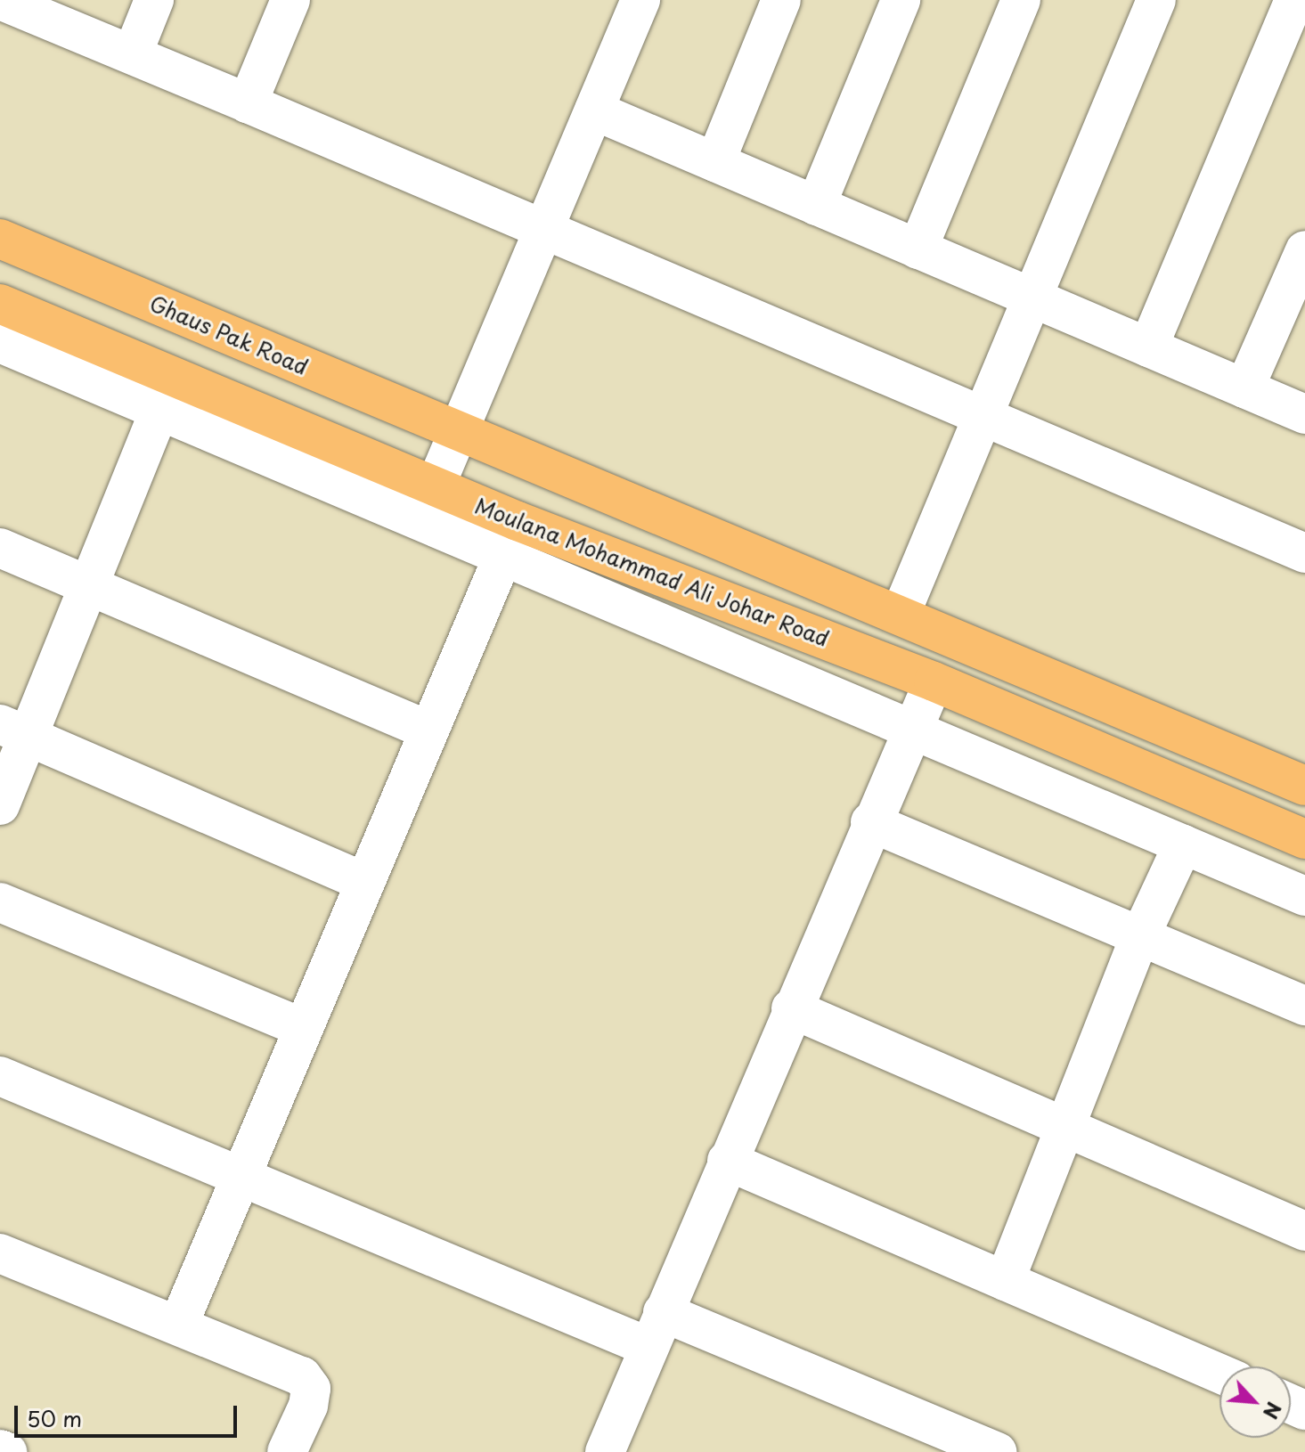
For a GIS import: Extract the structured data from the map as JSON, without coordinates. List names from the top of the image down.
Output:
{
  "streets": {
    "main road": ["Ghaus Pak Road", "Moulana Mohammad Ali Johar Road"]
  },
  "scale_bar": "50 m",
  "north": "bottom right"
}
